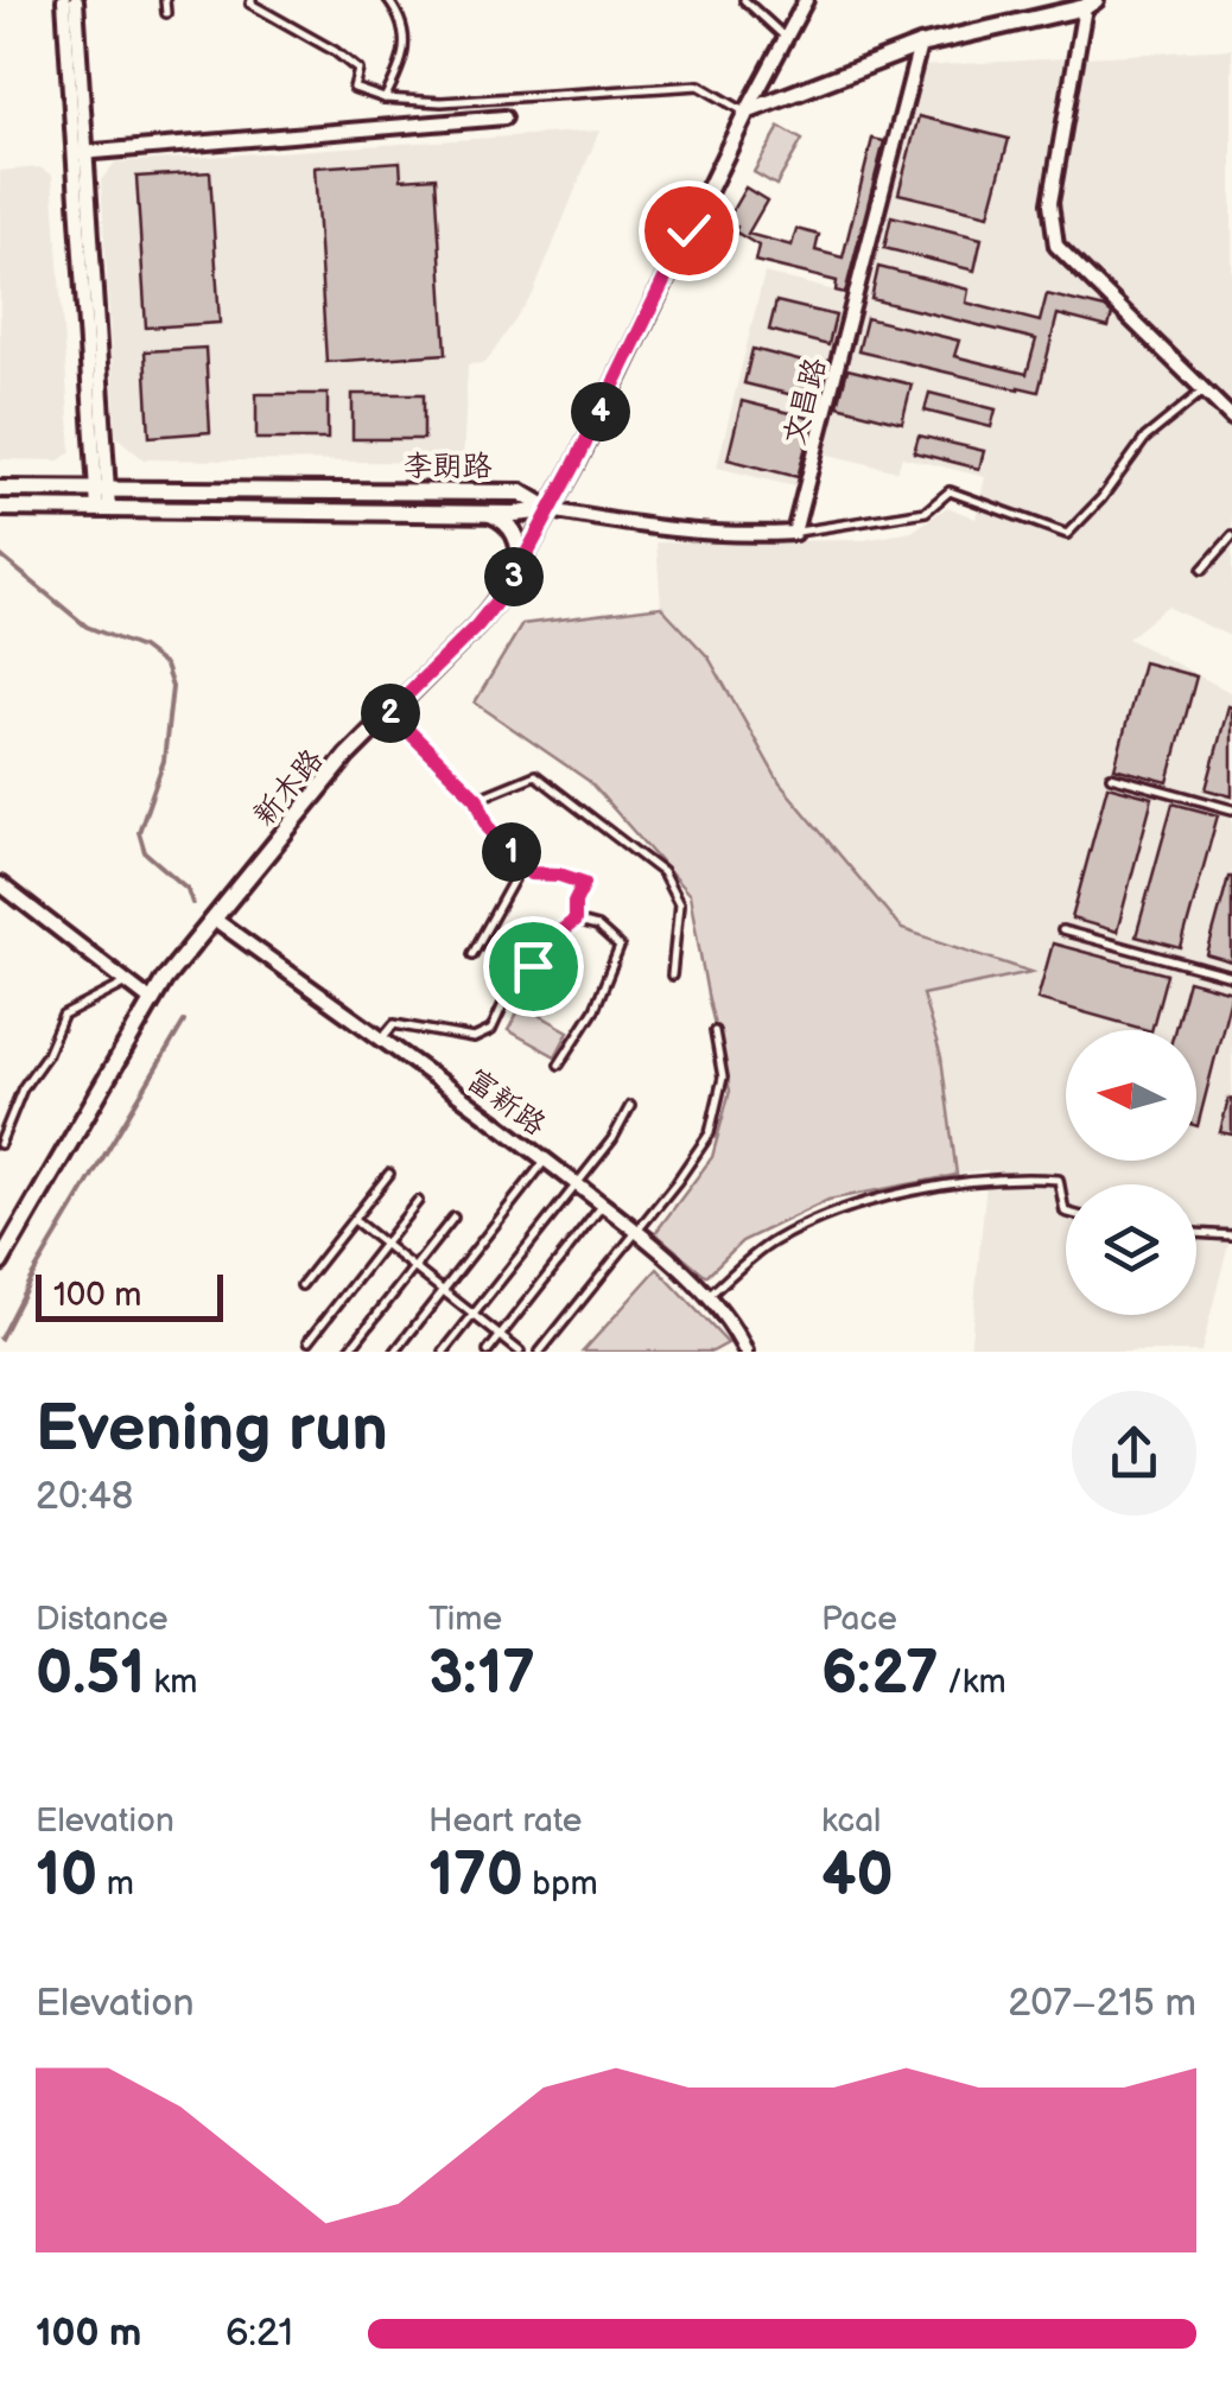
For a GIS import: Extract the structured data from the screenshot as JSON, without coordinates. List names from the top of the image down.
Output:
{
  "streets": {
    "street": [
      "文昌路",
      "李朗路",
      "新木路",
      "富新路"
    ]
  },
  "crossings": [
    ["李朗路", "新木路"],
    ["新木路", "富新路"]
  ],
  "scale_bar": "100 m",
  "north": "left",
  "page": {
    "pins": [
      "4",
      "3",
      "2",
      "1"
    ],
    "scale": "100 m",
    "heading": ["Evening run", "20:48"],
    "stats": [
      ["Distance", "0.51 km"],
      ["Time", "3:17"],
      ["Pace", "6:27 /km"],
      ["Elevation", "10 m"],
      ["Heart rate", "170 bpm"],
      ["kcal", "40"]
    ],
    "chart": ["Elevation", "207–215 m"],
    "list": [
      {
        "name": "100 m",
        "note": "6:21"
      }
    ]
  }
}
